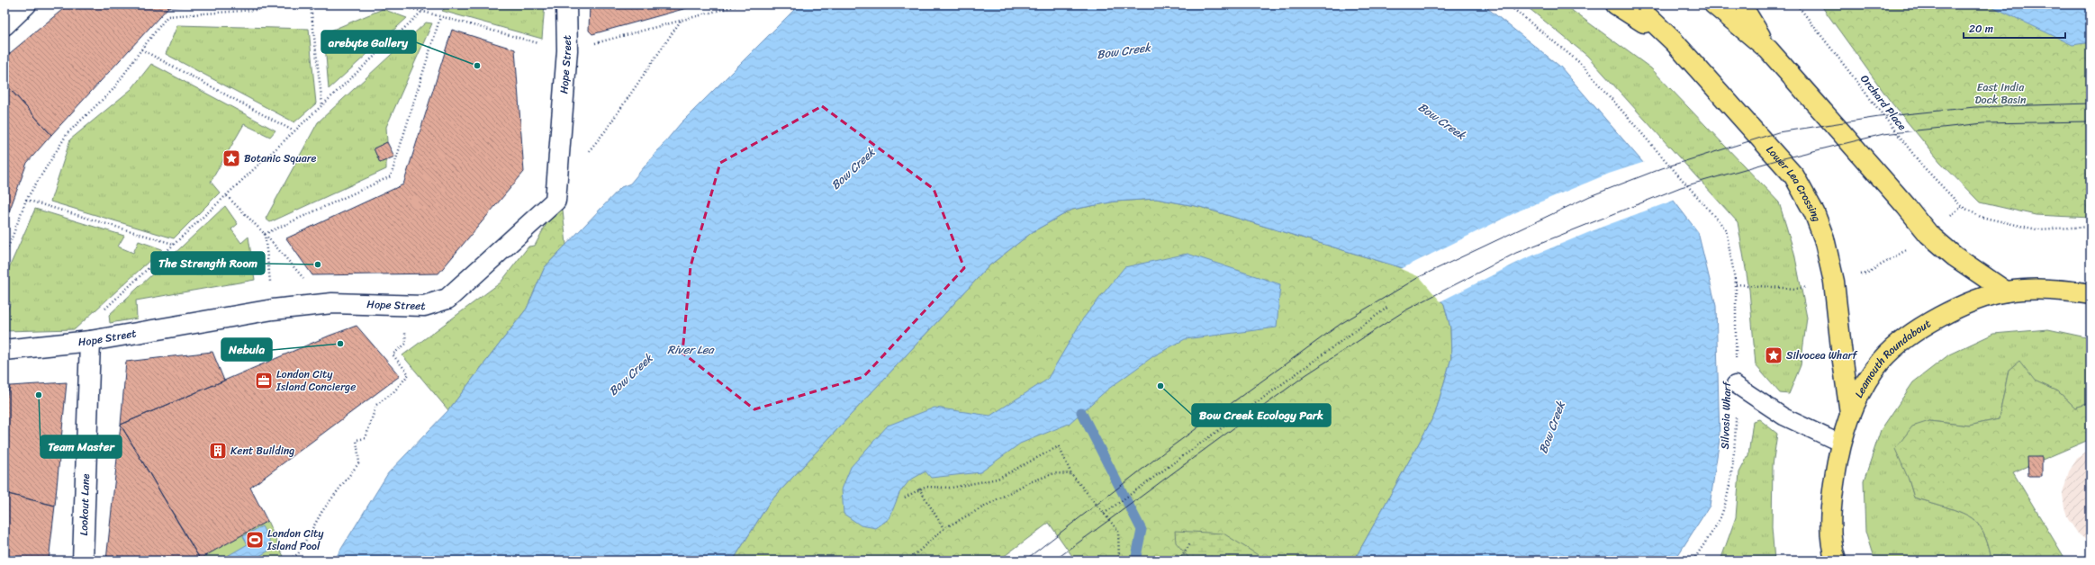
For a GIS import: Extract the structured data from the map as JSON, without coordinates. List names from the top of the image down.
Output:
{
  "streets": {
    "highway": ["Lower Lea Crossing", "Leamouth Roundabout"],
    "street": ["Hope Street", "Lookout Lane"],
    "path": ["Orchard Place", "Silvosia Wharf"]
  },
  "crossings": [
    ["Hope Street", "Lookout Lane"],
    ["Lower Lea Crossing", "Leamouth Roundabout"]
  ],
  "water": ["Bow Creek", "River Lea"],
  "parks": ["East India Dock Basin"],
  "places": {
    "other": [
      "arebyte Gallery",
      "The Strength Room",
      "Nebula",
      "Bow Creek Ecology Park",
      "Team Master"
    ],
    "place": ["Botanic Square", "Silvocea Wharf"],
    "office": ["London City Island Concierge"],
    "building": ["Kent Building"],
    "sports": ["London City Island Pool"]
  },
  "scale_bar": "20 m"
}
